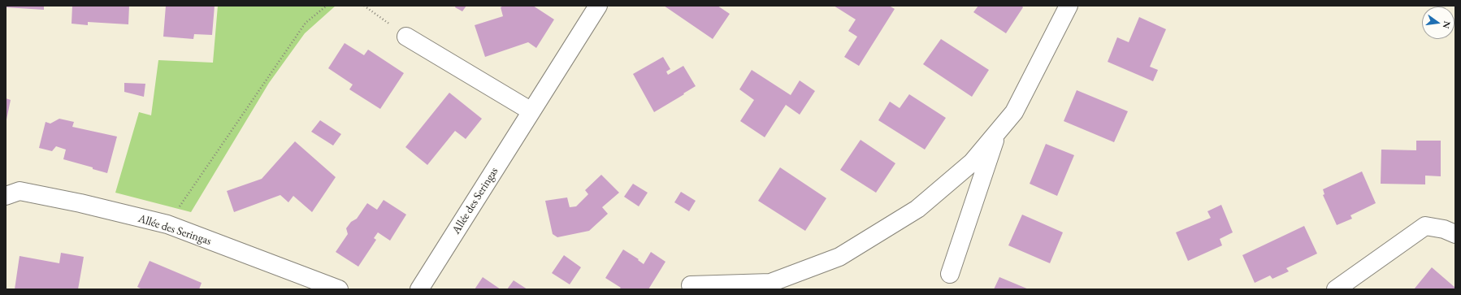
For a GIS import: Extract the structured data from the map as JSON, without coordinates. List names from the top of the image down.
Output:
{
  "streets": {
    "street": ["Allée des Seringas"]
  },
  "north": "right"
}
